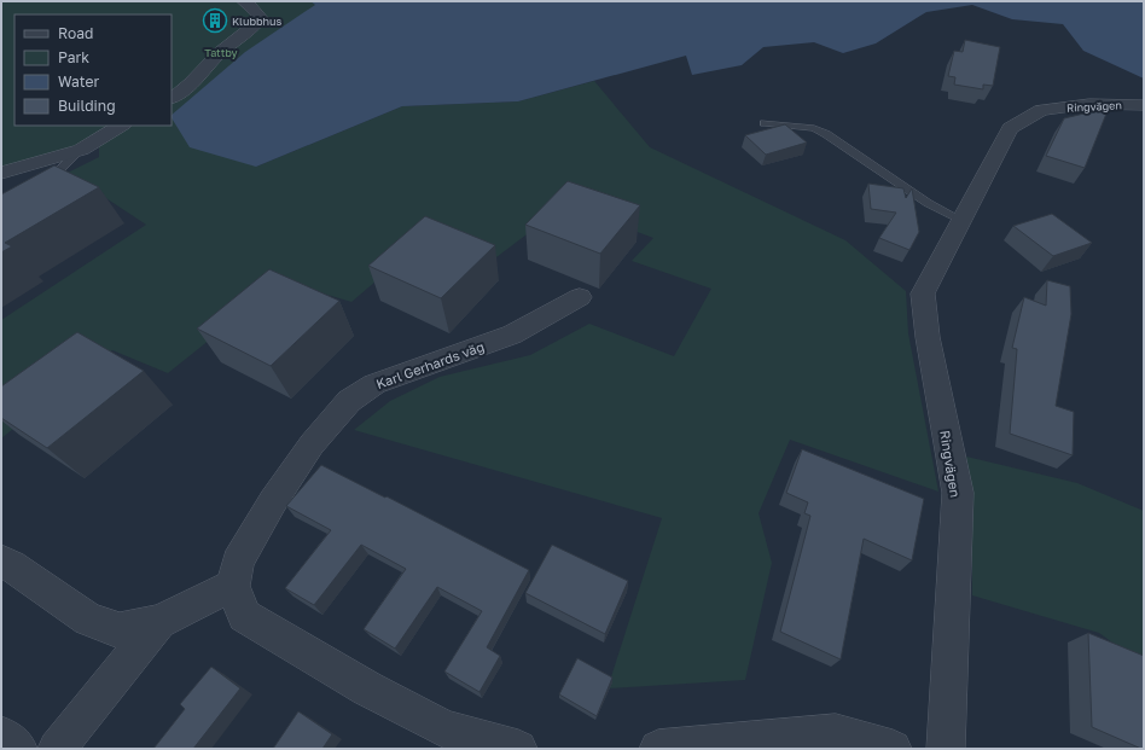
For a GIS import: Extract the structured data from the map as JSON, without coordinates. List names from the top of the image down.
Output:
{
  "streets": {
    "street": ["Ringvägen", "Karl Gerhards väg"]
  },
  "parks": ["Tattby"],
  "places": {
    "building": ["Klubbhus"]
  },
  "legend": [
    "Road",
    "Park",
    "Water",
    "Building"
  ]
}
